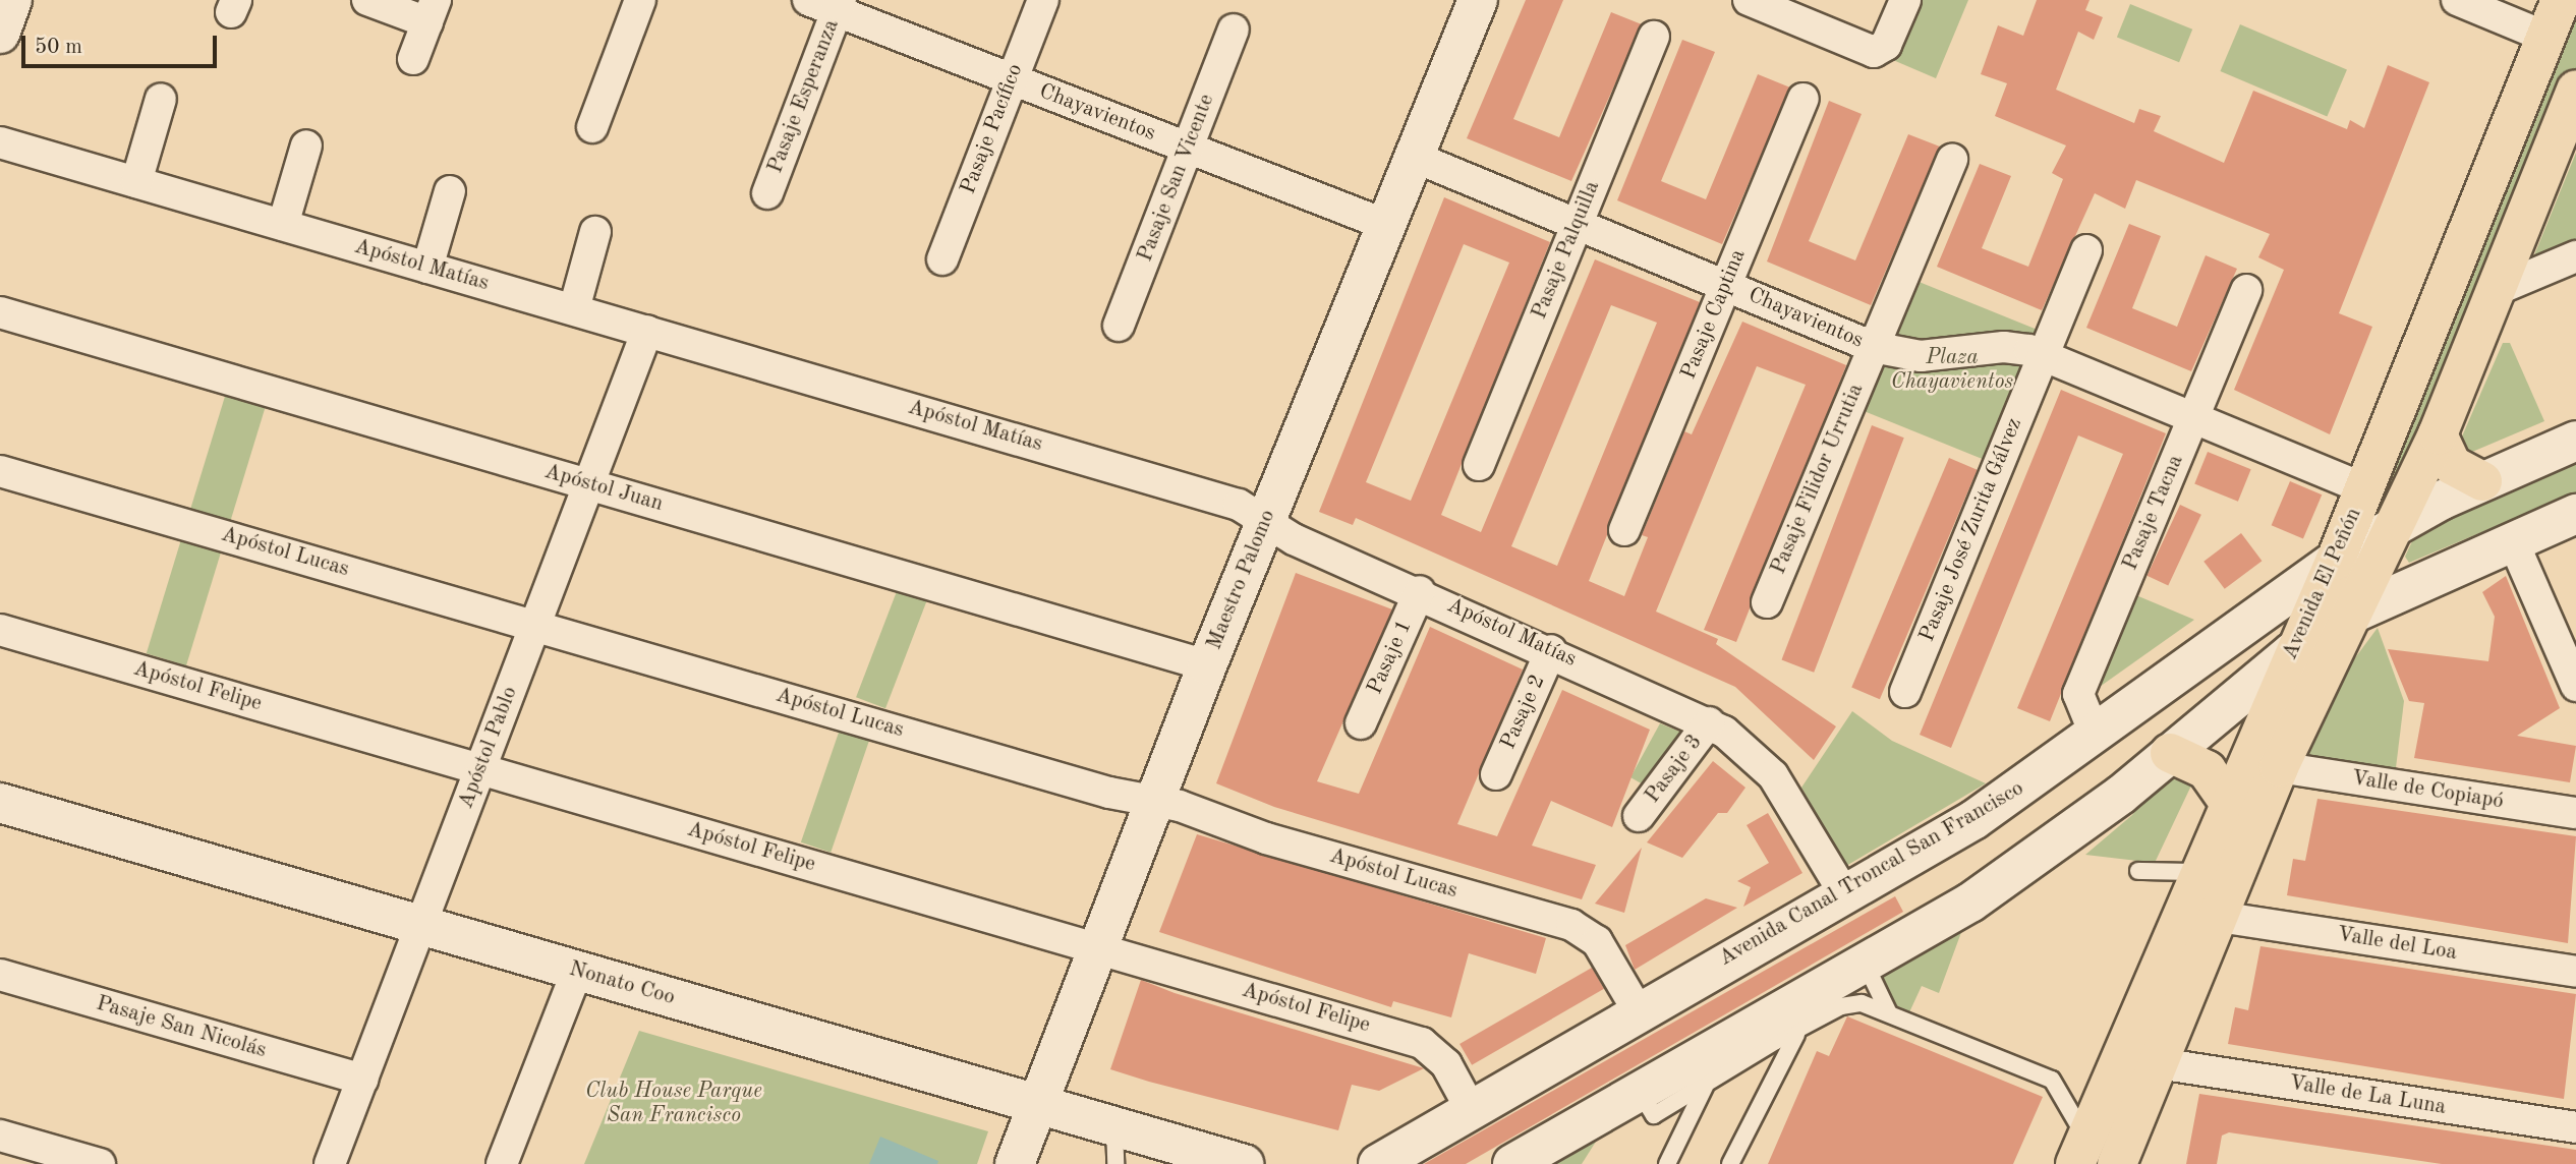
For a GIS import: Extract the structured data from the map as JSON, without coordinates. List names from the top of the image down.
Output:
{
  "streets": {
    "main road": ["Avenida El Peñón"],
    "street": [
      "Pasaje Esperanza",
      "Chayavientos",
      "Pasaje Pacífico",
      "Pasaje San Vicente",
      "Pasaje Palquilla",
      "Apóstol Matías",
      "Pasaje Captina",
      "Pasaje Filidor Urrutia",
      "Apóstol Juan",
      "Pasaje Tacna",
      "Pasaje José Zurita Gálvez",
      "Apóstol Lucas",
      "Maestro Palomo",
      "Pasaje 1",
      "Apóstol Felipe",
      "Pasaje 2",
      "Apóstol Pablo",
      "Pasaje 3",
      "Valle de Copiapó",
      "Avenida Canal Troncal San Francisco",
      "Valle del Loa",
      "Nonato Coo",
      "Pasaje San Nicolás",
      "Valle de La Luna"
    ]
  },
  "crossings": [
    ["Pasaje Esperanza", "Chayavientos"],
    ["Chayavientos", "Pasaje Pacífico"],
    ["Chayavientos", "Pasaje San Vicente"],
    ["Chayavientos", "Pasaje Palquilla"],
    ["Chayavientos", "Pasaje Captina"],
    ["Chayavientos", "Pasaje Filidor Urrutia"],
    ["Chayavientos", "Pasaje Tacna"],
    ["Chayavientos", "Pasaje José Zurita Gálvez"],
    ["Chayavientos", "Maestro Palomo"],
    ["Chayavientos", "Avenida El Peñón"],
    ["Apóstol Matías", "Maestro Palomo"],
    ["Apóstol Matías", "Pasaje 1"],
    ["Apóstol Matías", "Pasaje 2"],
    ["Apóstol Matías", "Apóstol Pablo"],
    ["Apóstol Matías", "Pasaje 3"],
    ["Apóstol Matías", "Avenida Canal Troncal San Francisco"],
    ["Apóstol Juan", "Maestro Palomo"],
    ["Apóstol Juan", "Apóstol Pablo"],
    ["Pasaje Tacna", "Avenida Canal Troncal San Francisco"],
    ["Apóstol Lucas", "Maestro Palomo"],
    ["Apóstol Lucas", "Apóstol Pablo"],
    ["Apóstol Lucas", "Avenida Canal Troncal San Francisco"],
    ["Maestro Palomo", "Apóstol Felipe"],
    ["Maestro Palomo", "Nonato Coo"],
    ["Avenida El Peñón", "Valle de Copiapó"],
    ["Avenida El Peñón", "Avenida Canal Troncal San Francisco"],
    ["Avenida El Peñón", "Valle del Loa"],
    ["Avenida El Peñón", "Valle de La Luna"],
    ["Apóstol Felipe", "Apóstol Pablo"],
    ["Apóstol Felipe", "Avenida Canal Troncal San Francisco"],
    ["Apóstol Pablo", "Nonato Coo"],
    ["Apóstol Pablo", "Pasaje San Nicolás"]
  ],
  "parks": ["Plaza Chayavientos", "Club House Parque San Francisco"],
  "scale_bar": "50 m"
}
